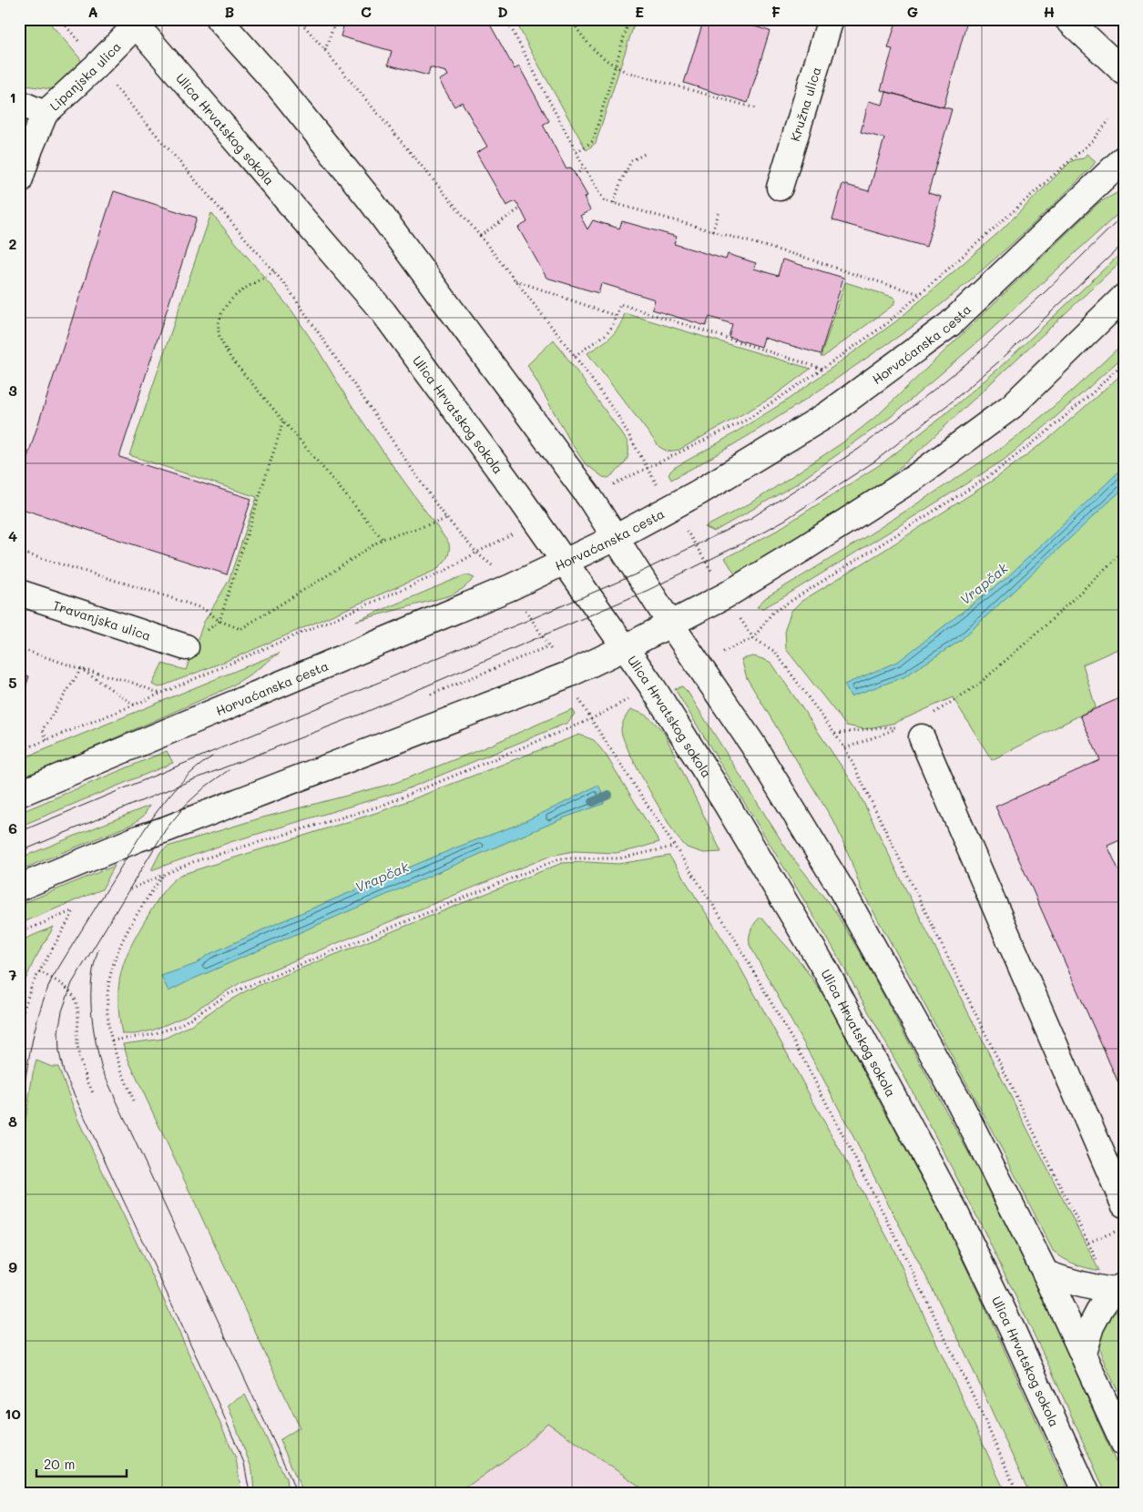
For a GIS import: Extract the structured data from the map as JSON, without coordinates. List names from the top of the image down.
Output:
{
  "streets": {
    "street": [
      "Lipanjska ulica",
      "Kružna ulica",
      "Ulica Hrvatskog sokola",
      "Horvaćanska cesta",
      "Travanjska ulica"
    ]
  },
  "crossings": [
    ["Lipanjska ulica", "Ulica Hrvatskog sokola"],
    ["Ulica Hrvatskog sokola", "Horvaćanska cesta"]
  ],
  "water": ["Vrapčak"],
  "scale_bar": "20 m",
  "grid": {
    "columns": [
      "A",
      "B",
      "C",
      "D",
      "E",
      "F",
      "G",
      "H"
    ],
    "rows": [
      "1",
      "2",
      "3",
      "4",
      "5",
      "6",
      "7",
      "8",
      "9",
      "10"
    ]
  }
}
